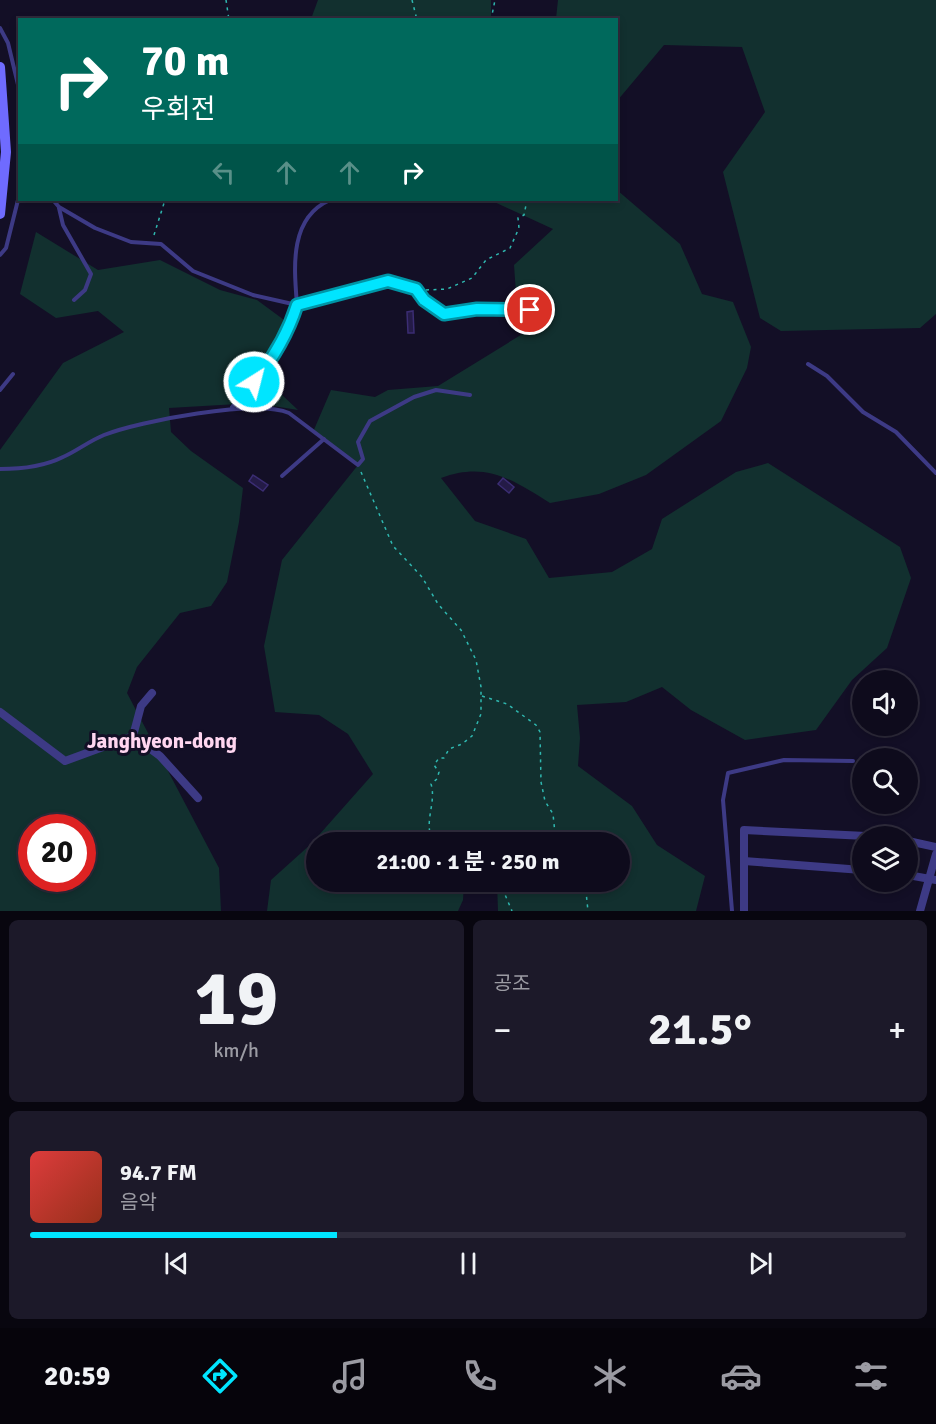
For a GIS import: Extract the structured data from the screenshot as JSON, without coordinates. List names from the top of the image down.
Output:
{
  "districts": ["Janghyeon-dong"],
  "page": {
    "turn": ["70 m", "우회전"],
    "limit": "20",
    "trip": "21:00 · 1 분 · 250 m",
    "tile": [
      ["19", "km/h"],
      "공조"
    ],
    "heat": ["−", "21.5°", "+"],
    "song": ["94.7 FM", "음악"],
    "tabs": "20:59"
  }
}
